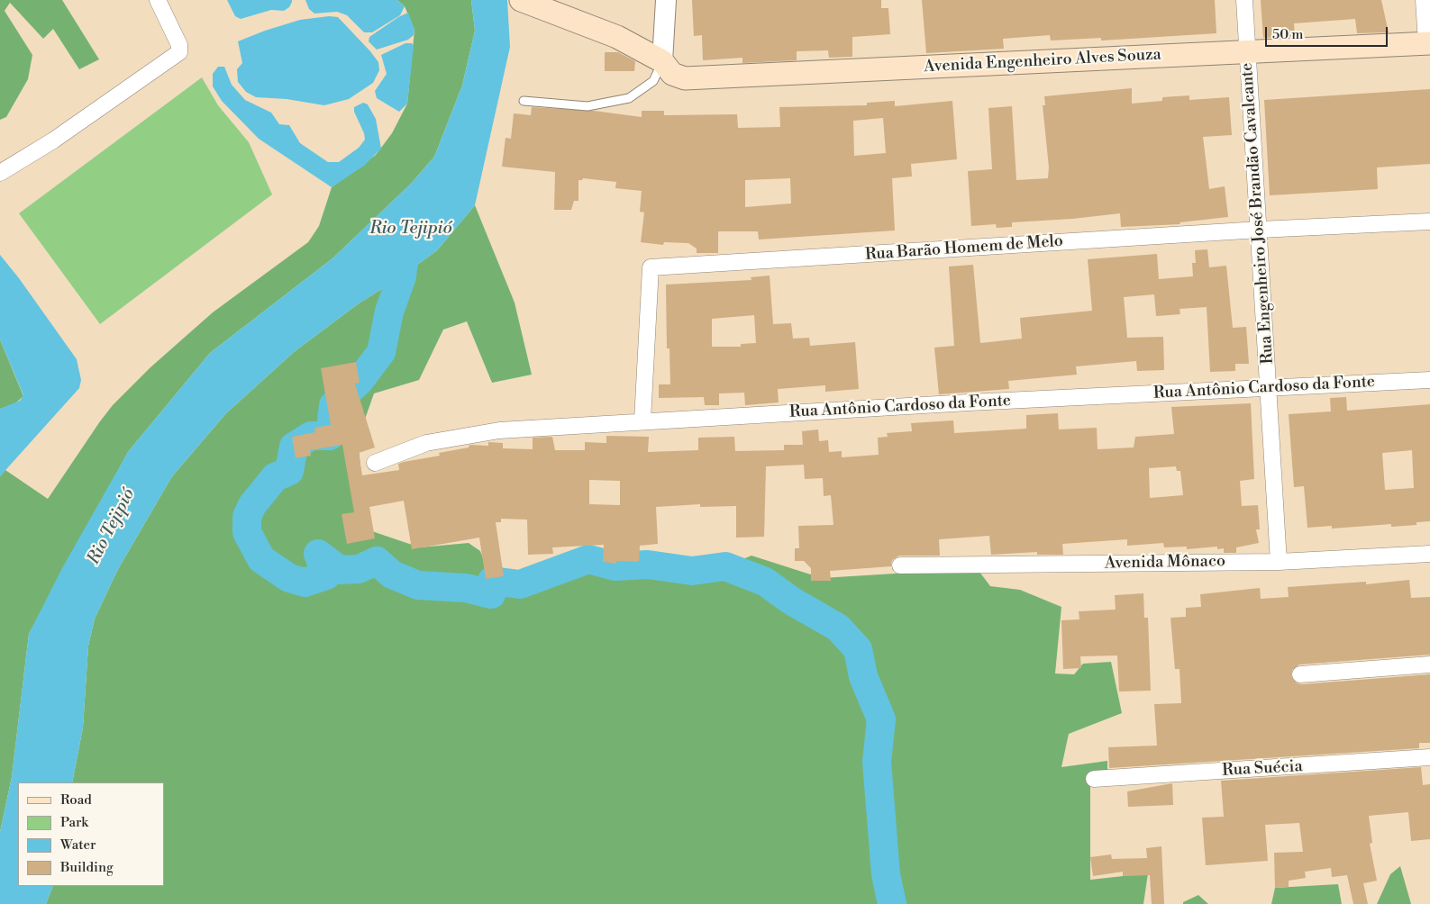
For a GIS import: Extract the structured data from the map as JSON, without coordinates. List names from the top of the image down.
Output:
{
  "streets": {
    "main road": ["Avenida Engenheiro Alves Souza"],
    "street": [
      "Rua Engenheiro José Brandão Cavalcante",
      "Rua Barão Homem de Melo",
      "Rua Antônio Cardoso da Fonte",
      "Avenida Mônaco",
      "Rua Suécia"
    ]
  },
  "crossings": [
    ["Avenida Engenheiro Alves Souza", "Rua Engenheiro José Brandão Cavalcante"],
    ["Rua Engenheiro José Brandão Cavalcante", "Rua Barão Homem de Melo"],
    ["Rua Engenheiro José Brandão Cavalcante", "Rua Antônio Cardoso da Fonte"],
    ["Rua Engenheiro José Brandão Cavalcante", "Avenida Mônaco"],
    ["Rua Barão Homem de Melo", "Rua Antônio Cardoso da Fonte"]
  ],
  "water": ["Rio Tejipió"],
  "legend": [
    "Road",
    "Park",
    "Water",
    "Building"
  ],
  "scale_bar": "50 m"
}
